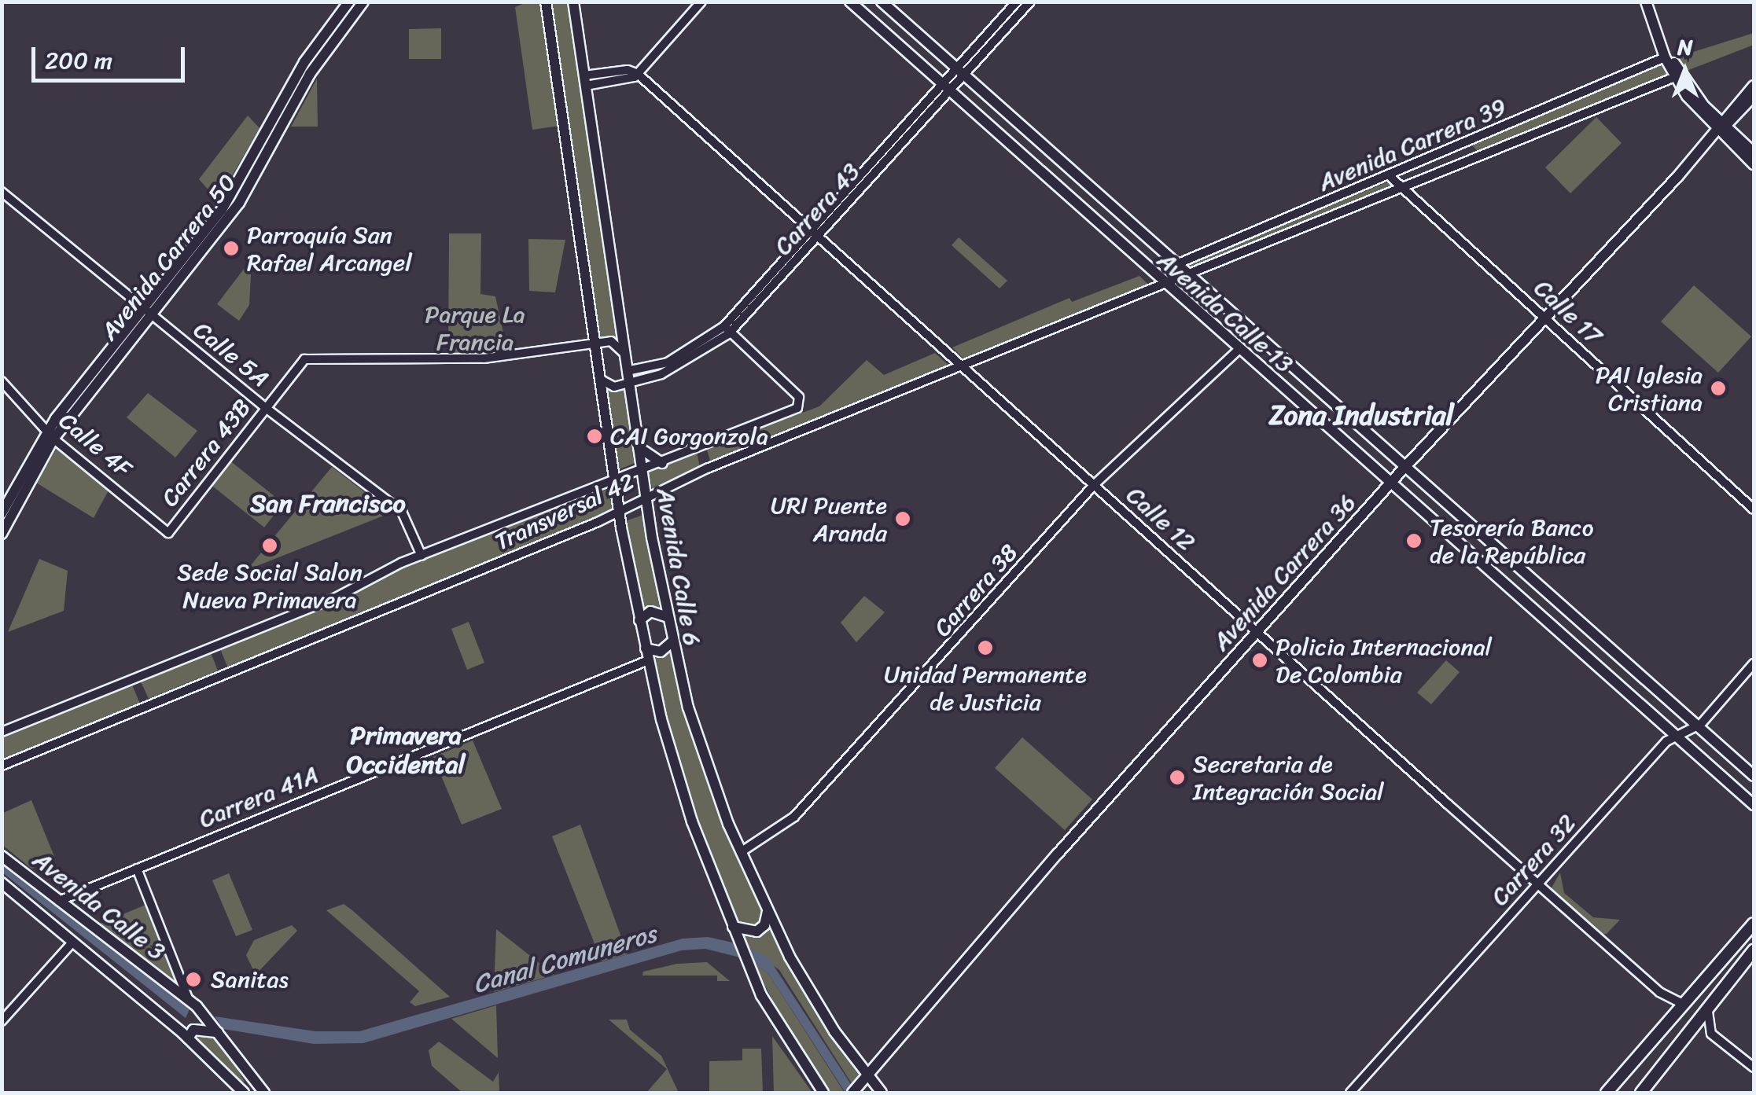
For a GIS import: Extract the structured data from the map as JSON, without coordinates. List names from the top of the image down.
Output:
{
  "streets": {
    "main road": [
      "Avenida Carrera 50",
      "Avenida Calle 13",
      "Avenida Calle 6",
      "Avenida Carrera 36",
      "Avenida Calle 3"
    ],
    "street": [
      "Avenida Carrera 39",
      "Carrera 43",
      "Calle 17",
      "Calle 5A",
      "Calle 4F",
      "Carrera 43B",
      "Transversal 42",
      "Calle 12",
      "Carrera 38",
      "Carrera 41A",
      "Carrera 32"
    ]
  },
  "crossings": [
    ["Avenida Carrera 39", "Avenida Calle 13"],
    ["Avenida Carrera 39", "Calle 17"],
    ["Avenida Carrera 39", "Transversal 42"],
    ["Carrera 43", "Avenida Calle 13"],
    ["Carrera 43", "Transversal 42"],
    ["Carrera 43", "Calle 12"],
    ["Carrera 43", "Avenida Calle 6"],
    ["Avenida Carrera 50", "Calle 5A"],
    ["Avenida Carrera 50", "Calle 4F"],
    ["Avenida Calle 13", "Transversal 42"],
    ["Avenida Calle 13", "Avenida Carrera 36"],
    ["Avenida Calle 13", "Carrera 38"],
    ["Avenida Calle 13", "Carrera 32"],
    ["Calle 17", "Avenida Carrera 36"],
    ["Calle 5A", "Carrera 43B"],
    ["Calle 5A", "Transversal 42"],
    ["Calle 4F", "Carrera 43B"],
    ["Carrera 43B", "Avenida Calle 6"],
    ["Transversal 42", "Calle 12"],
    ["Transversal 42", "Avenida Calle 6"],
    ["Calle 12", "Avenida Carrera 36"],
    ["Calle 12", "Carrera 38"],
    ["Calle 12", "Carrera 32"],
    ["Avenida Calle 6", "Avenida Carrera 36"],
    ["Avenida Calle 6", "Carrera 38"],
    ["Avenida Calle 6", "Carrera 41A"],
    ["Carrera 41A", "Avenida Calle 3"]
  ],
  "districts": ["Zona Industrial", "San Francisco", "Primavera Occidental"],
  "water": ["Canal Comuneros"],
  "parks": ["Parque La Francia"],
  "places": [
    "Parroquía San Rafael Arcangel",
    "PAI Iglesia Cristiana",
    "CAI Gorgonzola",
    "URI Puente Aranda",
    "Tesorería Banco de la República",
    "Sede Social Salon Nueva Primavera",
    "Unidad Permanente de Justicia",
    "Policia Internacional De Colombia",
    "Secretaria de Integración Social",
    "Sanitas"
  ],
  "scale_bar": "200 m",
  "north": "top"
}
